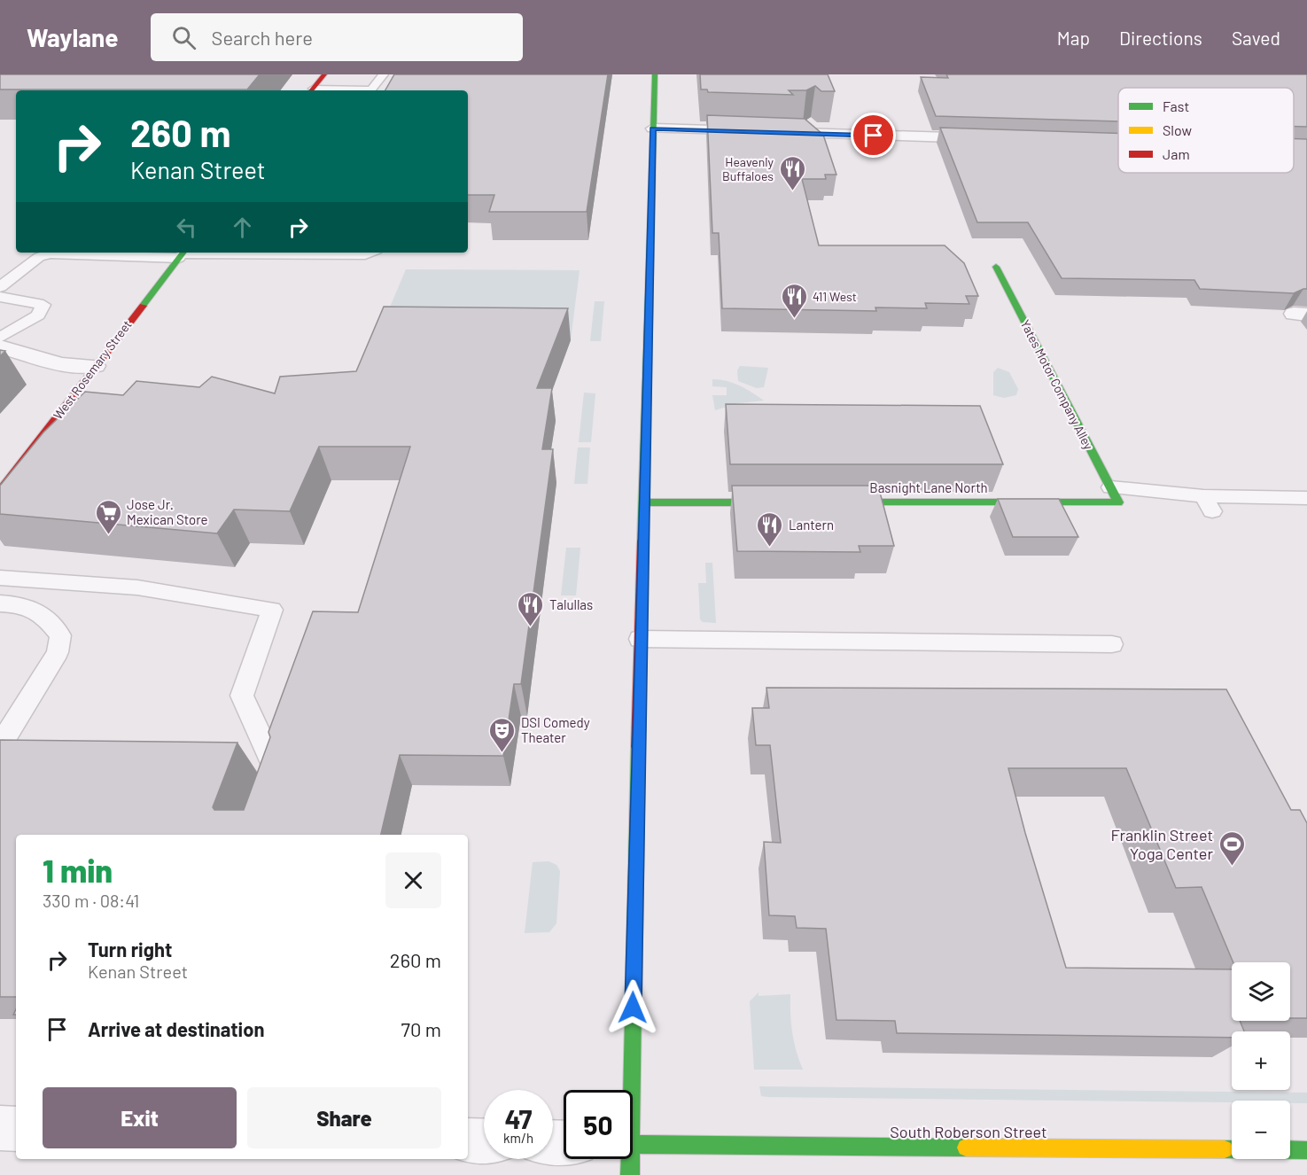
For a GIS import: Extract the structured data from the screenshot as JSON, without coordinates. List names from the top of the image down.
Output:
{
  "streets": {
    "street": [
      "West Rosemary Street",
      "Yates Motor Company Alley",
      "Basnight Lane North",
      "South Roberson Street"
    ]
  },
  "crossings": [
    ["Yates Motor Company Alley", "Basnight Lane North"]
  ],
  "places": {
    "restaurant": [
      "Heavenly Buffaloes",
      "411 West",
      "Lantern",
      "Talullas"
    ],
    "supermarket": ["Jose Jr. Mexican Store"],
    "theatre": ["DSI Comedy Theater"],
    "sports": ["Franklin Street Yoga Center"]
  },
  "legend": ["Fast", "Slow", "Jam"],
  "page": {
    "header": "Waylane",
    "search": "Search here",
    "nav": ["Map", "Directions", "Saved"],
    "turn": ["260 m", "Kenan Street"],
    "heading": ["1 min", "330 m · 08:41"],
    "list": [
      {
        "name": "Turn right",
        "note": "Kenan Street",
        "value": "260 m"
      },
      {
        "name": "Arrive at destination",
        "value": "70 m"
      }
    ],
    "map_buttons": ["+", "−"],
    "buttons": ["Exit", "Share"],
    "speed": "47 km/h",
    "limit": "50"
  }
}
